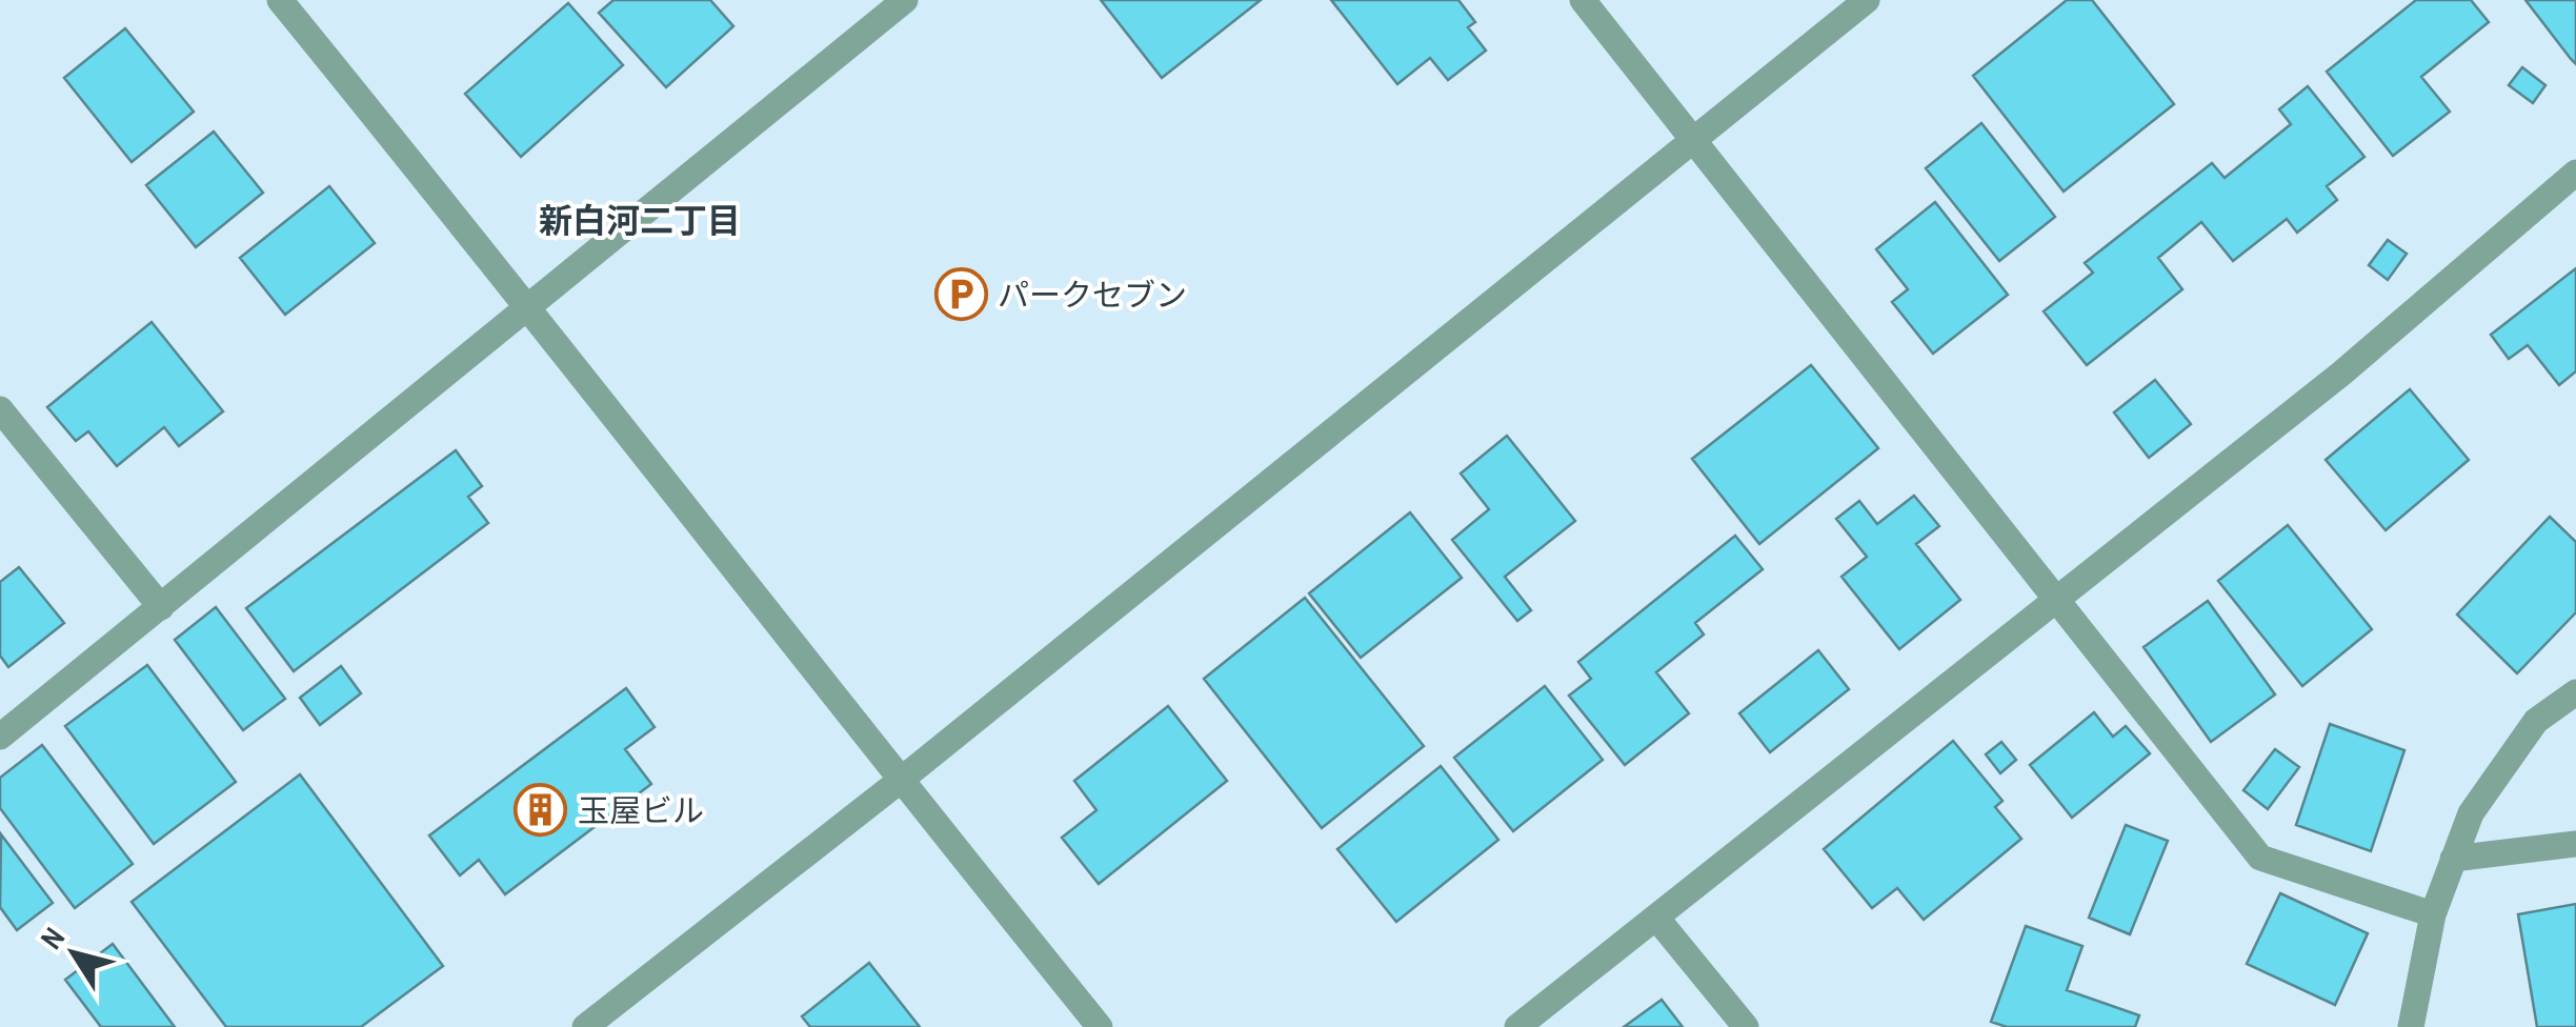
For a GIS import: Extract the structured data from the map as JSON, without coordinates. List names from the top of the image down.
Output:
{
  "districts": ["新白河二丁目"],
  "places": {
    "parking": ["パークセブン"],
    "building": ["玉屋ビル"]
  },
  "north": "top left"
}
